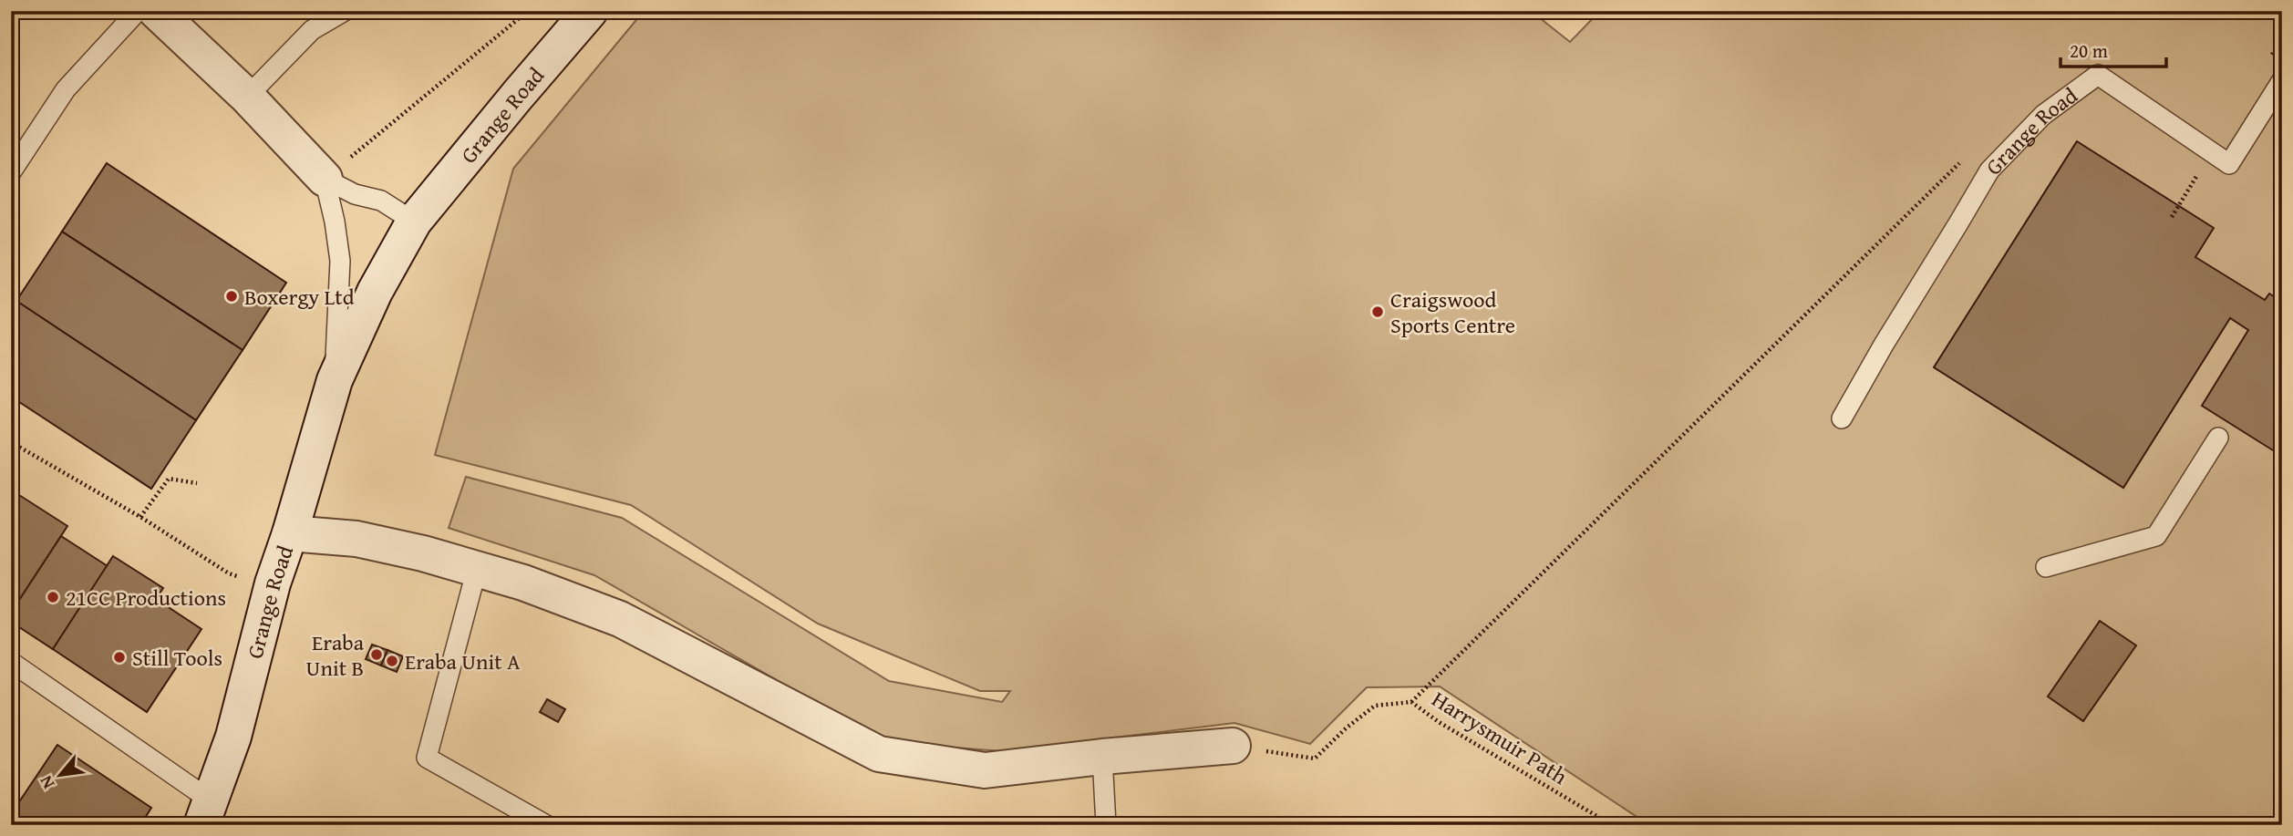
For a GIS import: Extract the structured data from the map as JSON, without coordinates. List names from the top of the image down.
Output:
{
  "streets": {
    "street": ["Grange Road"],
    "path": ["Harrysmuir Path"]
  },
  "places": [
    "Boxergy Ltd",
    "Craigswood Sports Centre",
    "21CC Productions",
    "Eraba Unit B",
    "Still Tools",
    "Eraba Unit A"
  ],
  "scale_bar": "20 m",
  "north": "bottom left"
}
